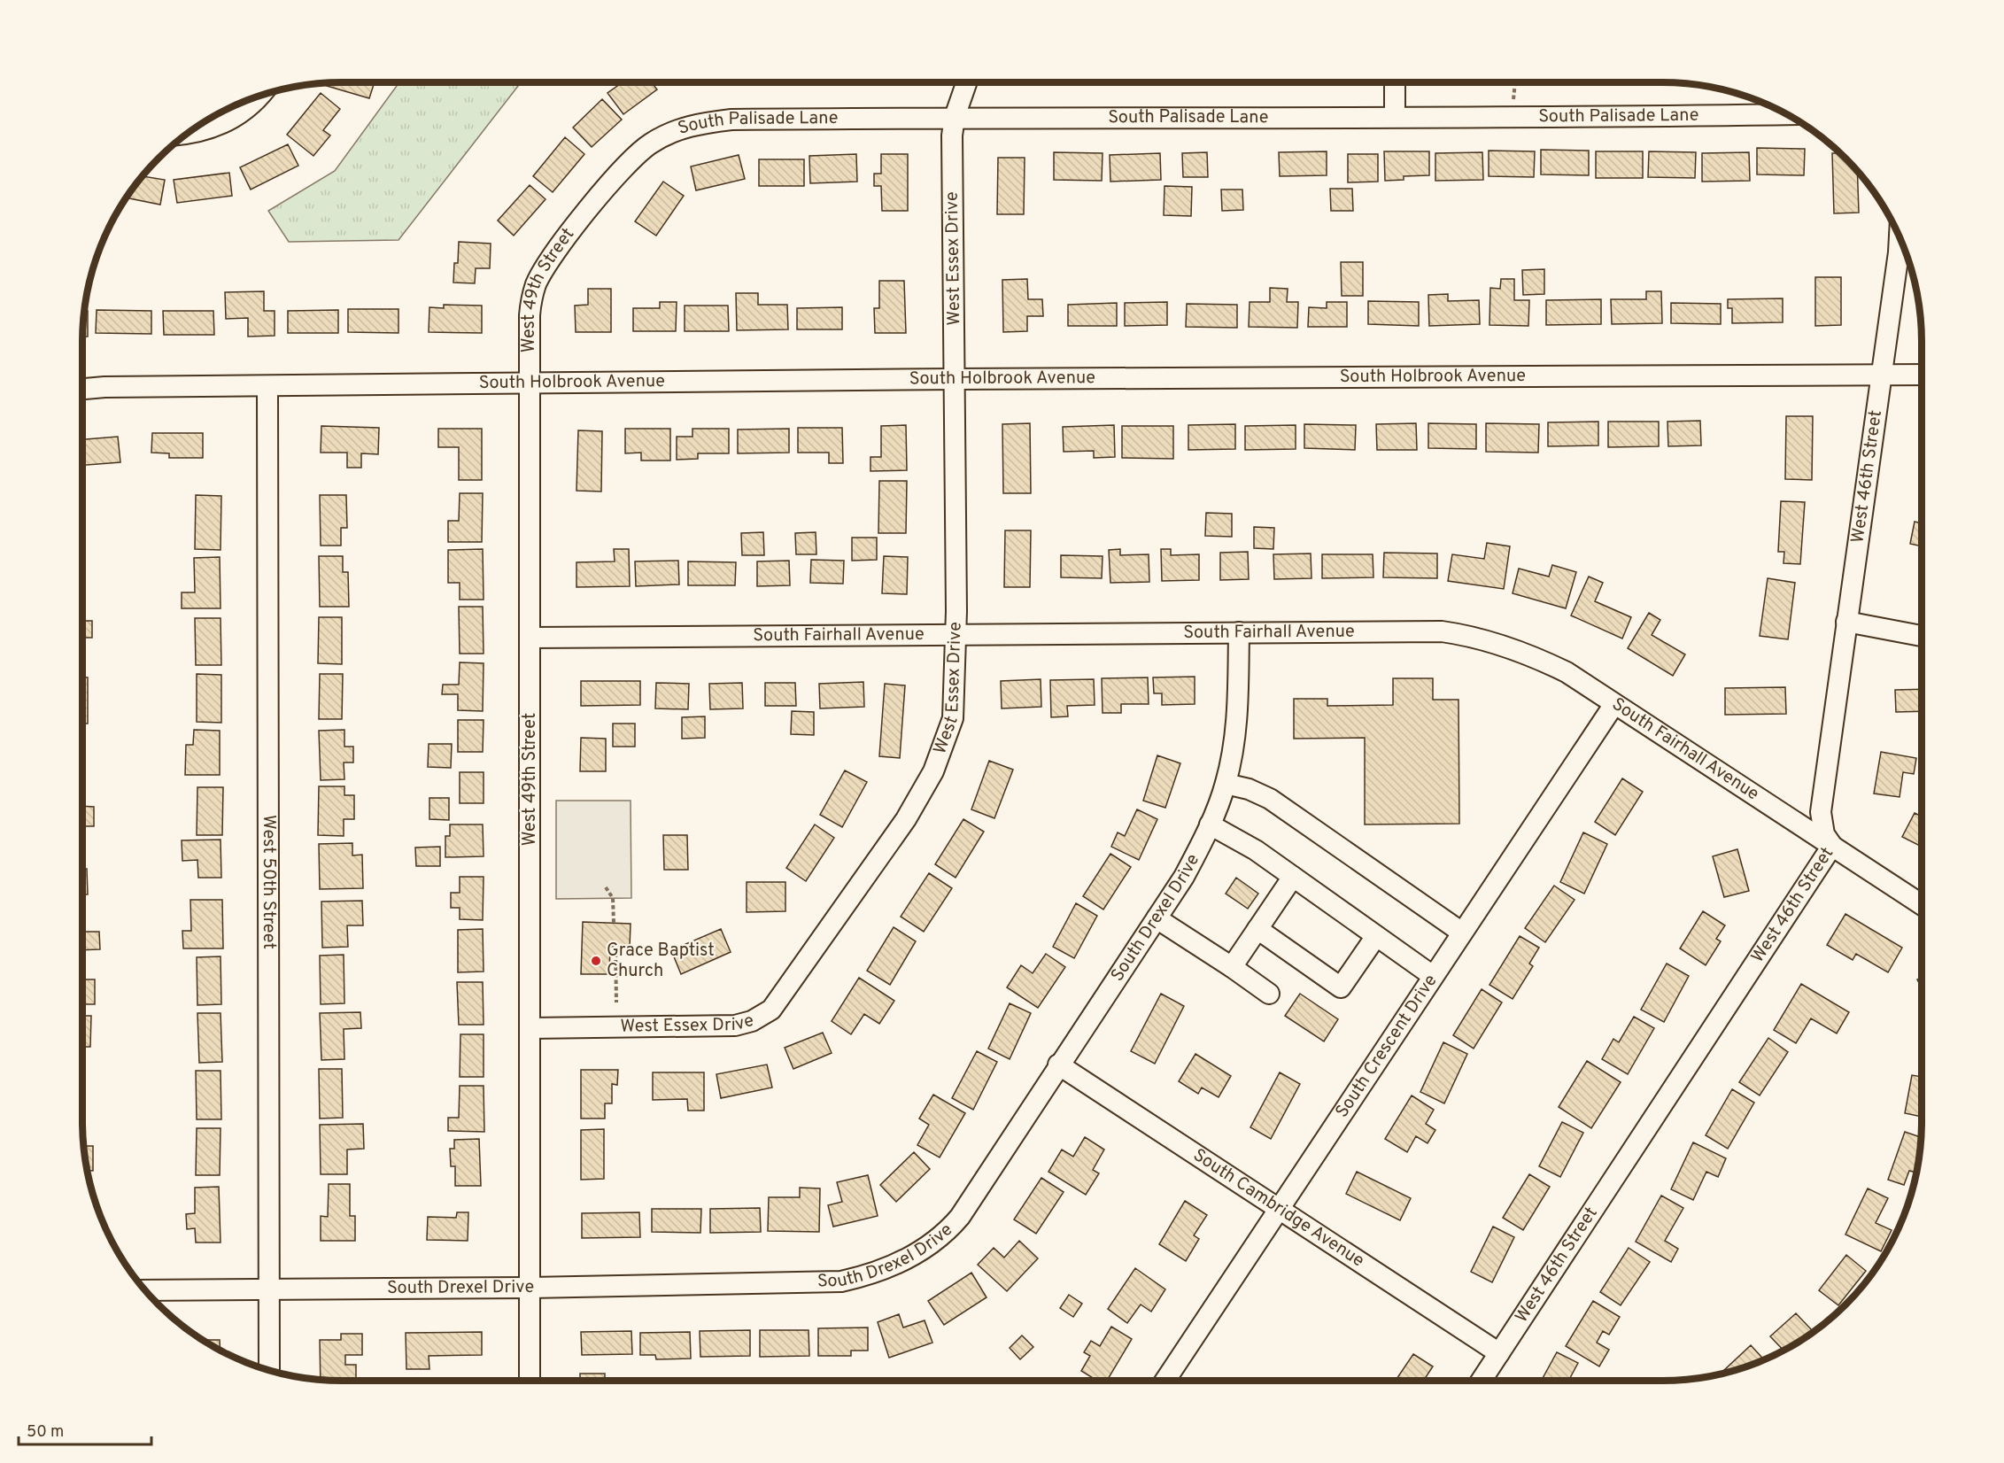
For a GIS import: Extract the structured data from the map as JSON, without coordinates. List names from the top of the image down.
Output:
{
  "streets": {
    "street": [
      "South Palisade Lane",
      "West Essex Drive",
      "West 49th Street",
      "South Holbrook Avenue",
      "West 46th Street",
      "South Fairhall Avenue",
      "West 50th Street",
      "South Drexel Drive",
      "South Crescent Drive",
      "South Cambridge Avenue"
    ]
  },
  "crossings": [
    ["South Palisade Lane", "West Essex Drive"],
    ["South Palisade Lane", "West 49th Street"],
    ["West Essex Drive", "West 49th Street"],
    ["West Essex Drive", "South Holbrook Avenue"],
    ["West Essex Drive", "South Fairhall Avenue"],
    ["West 49th Street", "South Holbrook Avenue"],
    ["West 49th Street", "South Fairhall Avenue"],
    ["West 49th Street", "South Drexel Drive"],
    ["South Holbrook Avenue", "West 46th Street"],
    ["South Holbrook Avenue", "West 50th Street"],
    ["West 46th Street", "South Fairhall Avenue"],
    ["West 46th Street", "South Cambridge Avenue"],
    ["South Fairhall Avenue", "South Drexel Drive"],
    ["South Fairhall Avenue", "South Crescent Drive"],
    ["West 50th Street", "South Drexel Drive"],
    ["South Drexel Drive", "South Cambridge Avenue"],
    ["South Crescent Drive", "South Cambridge Avenue"]
  ],
  "places": ["Grace Baptist Church"],
  "scale_bar": "50 m"
}
